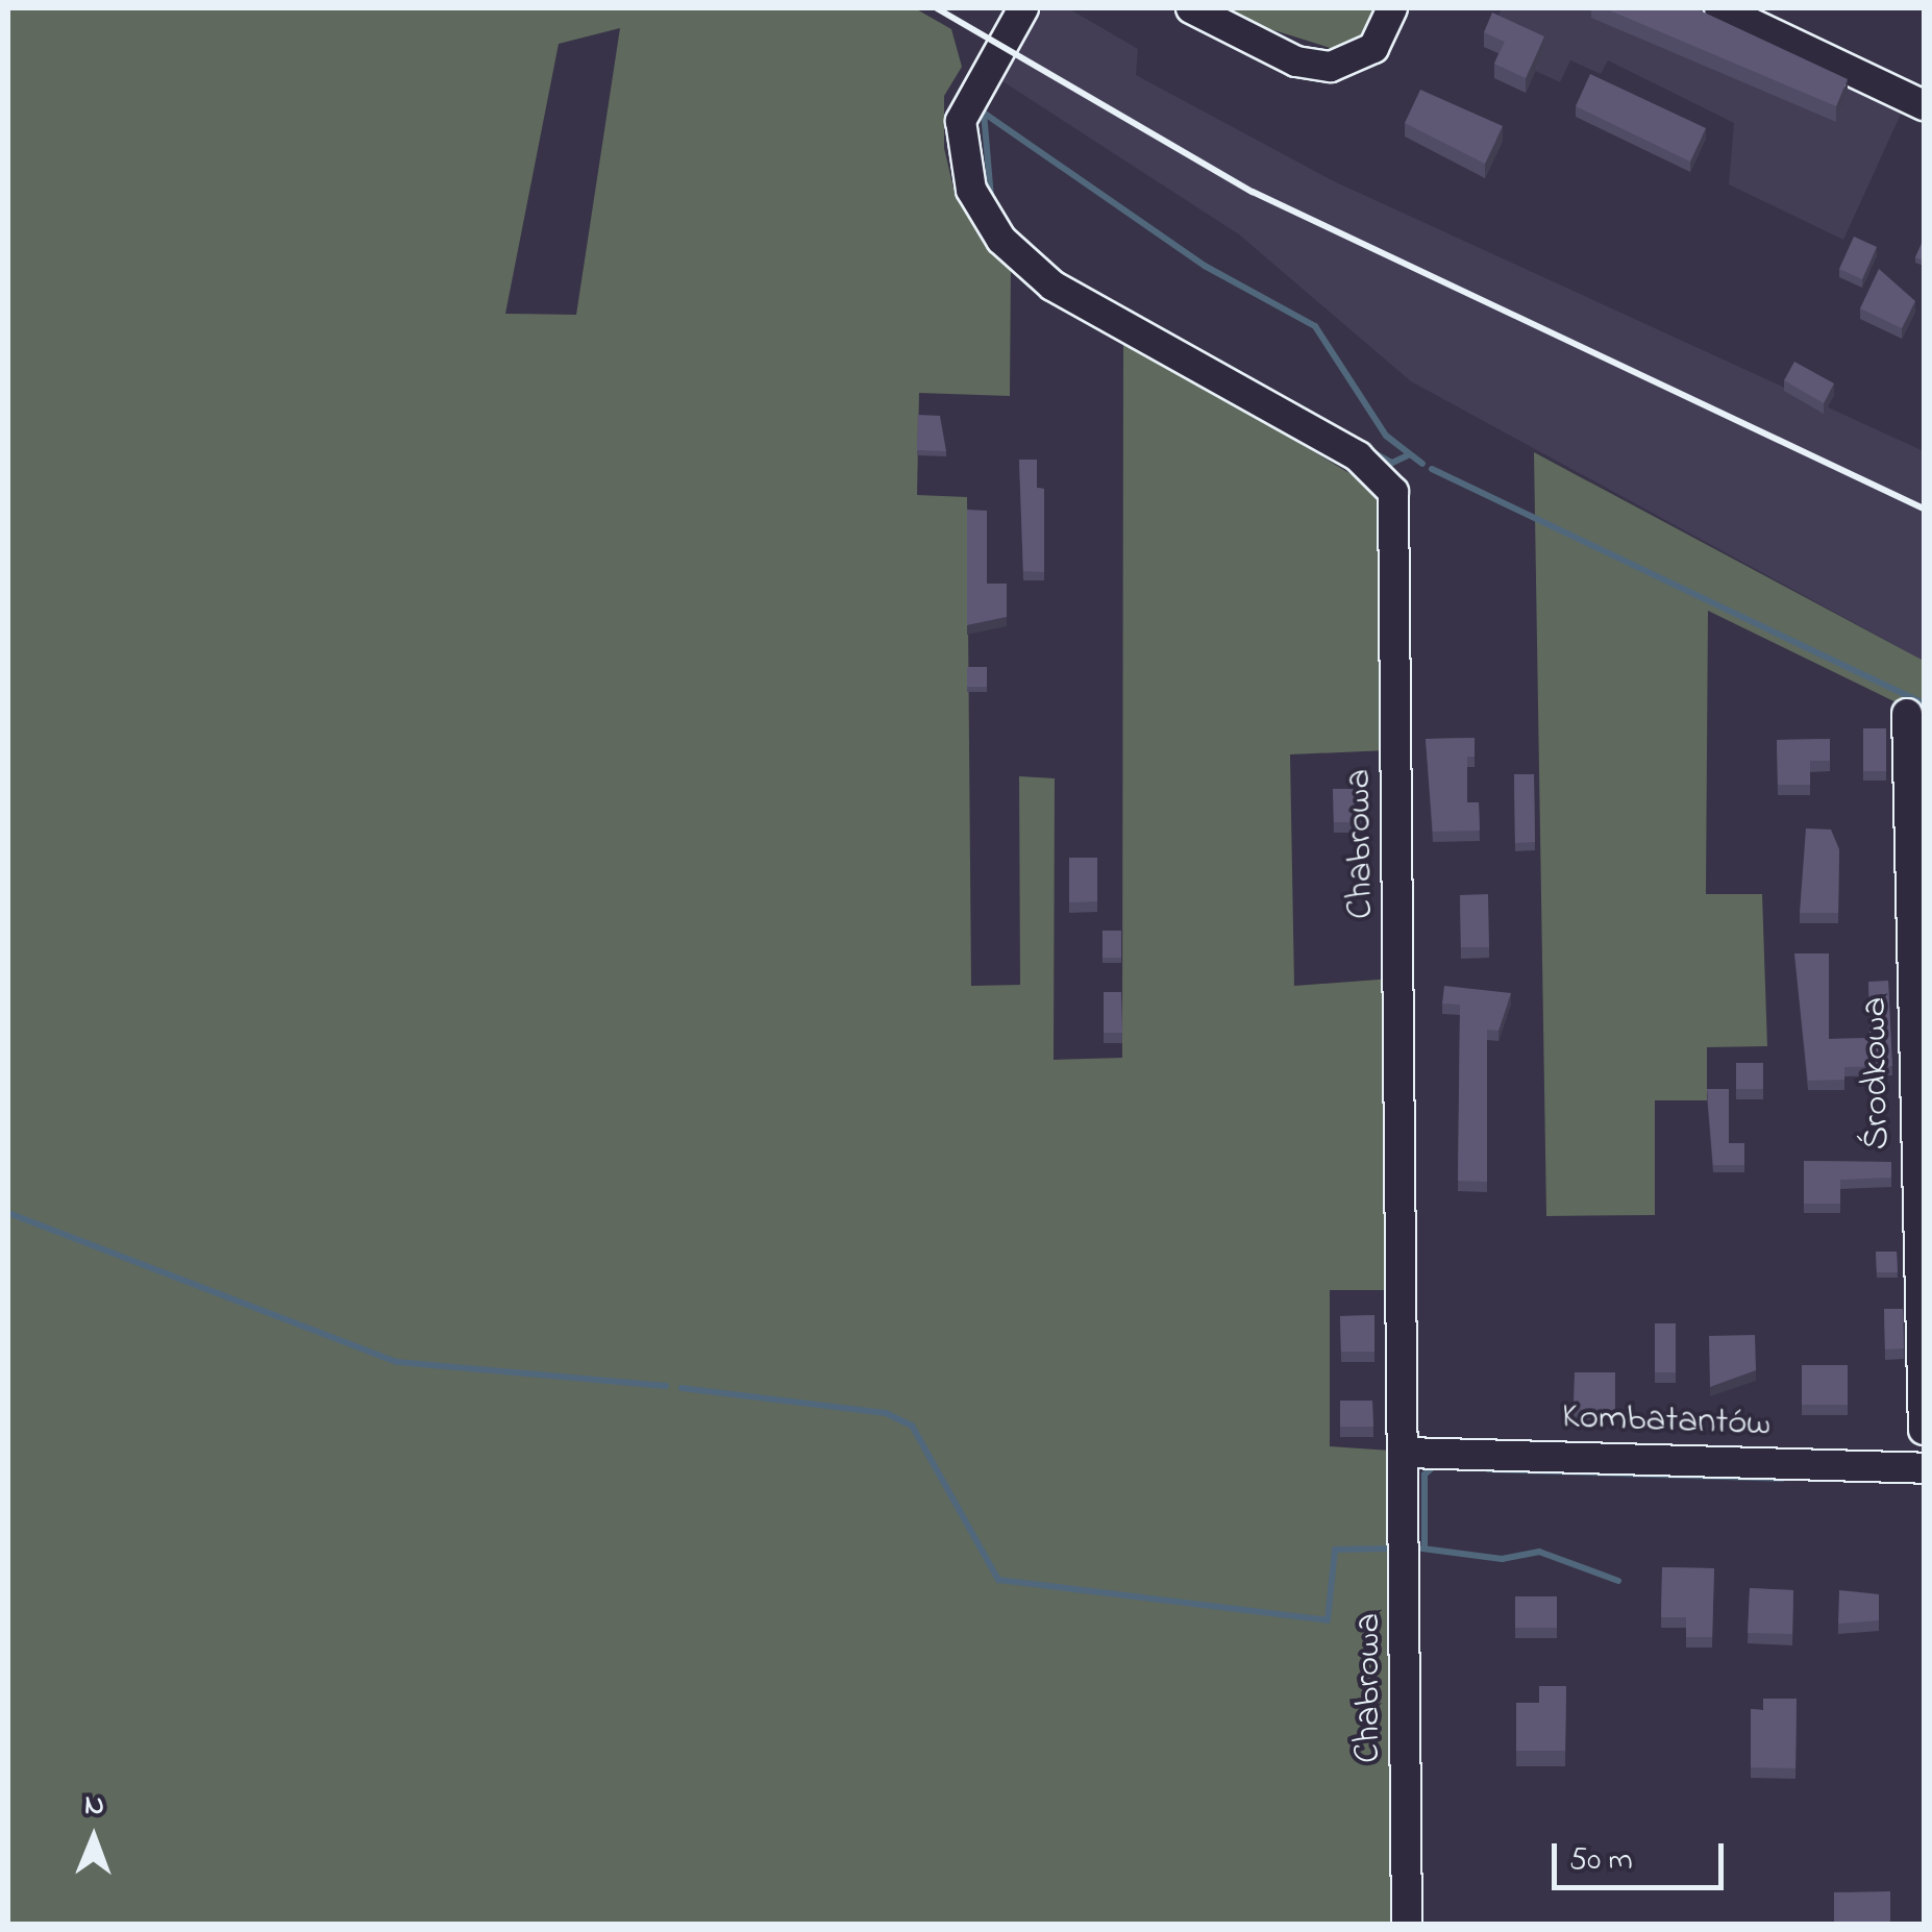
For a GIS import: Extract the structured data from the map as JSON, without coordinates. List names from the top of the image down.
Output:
{
  "streets": {
    "street": ["Chabrowa", "Środkowa", "Kombatantów"]
  },
  "crossings": [
    ["Chabrowa", "Kombatantów"]
  ],
  "scale_bar": "50 m",
  "north": "top"
}
